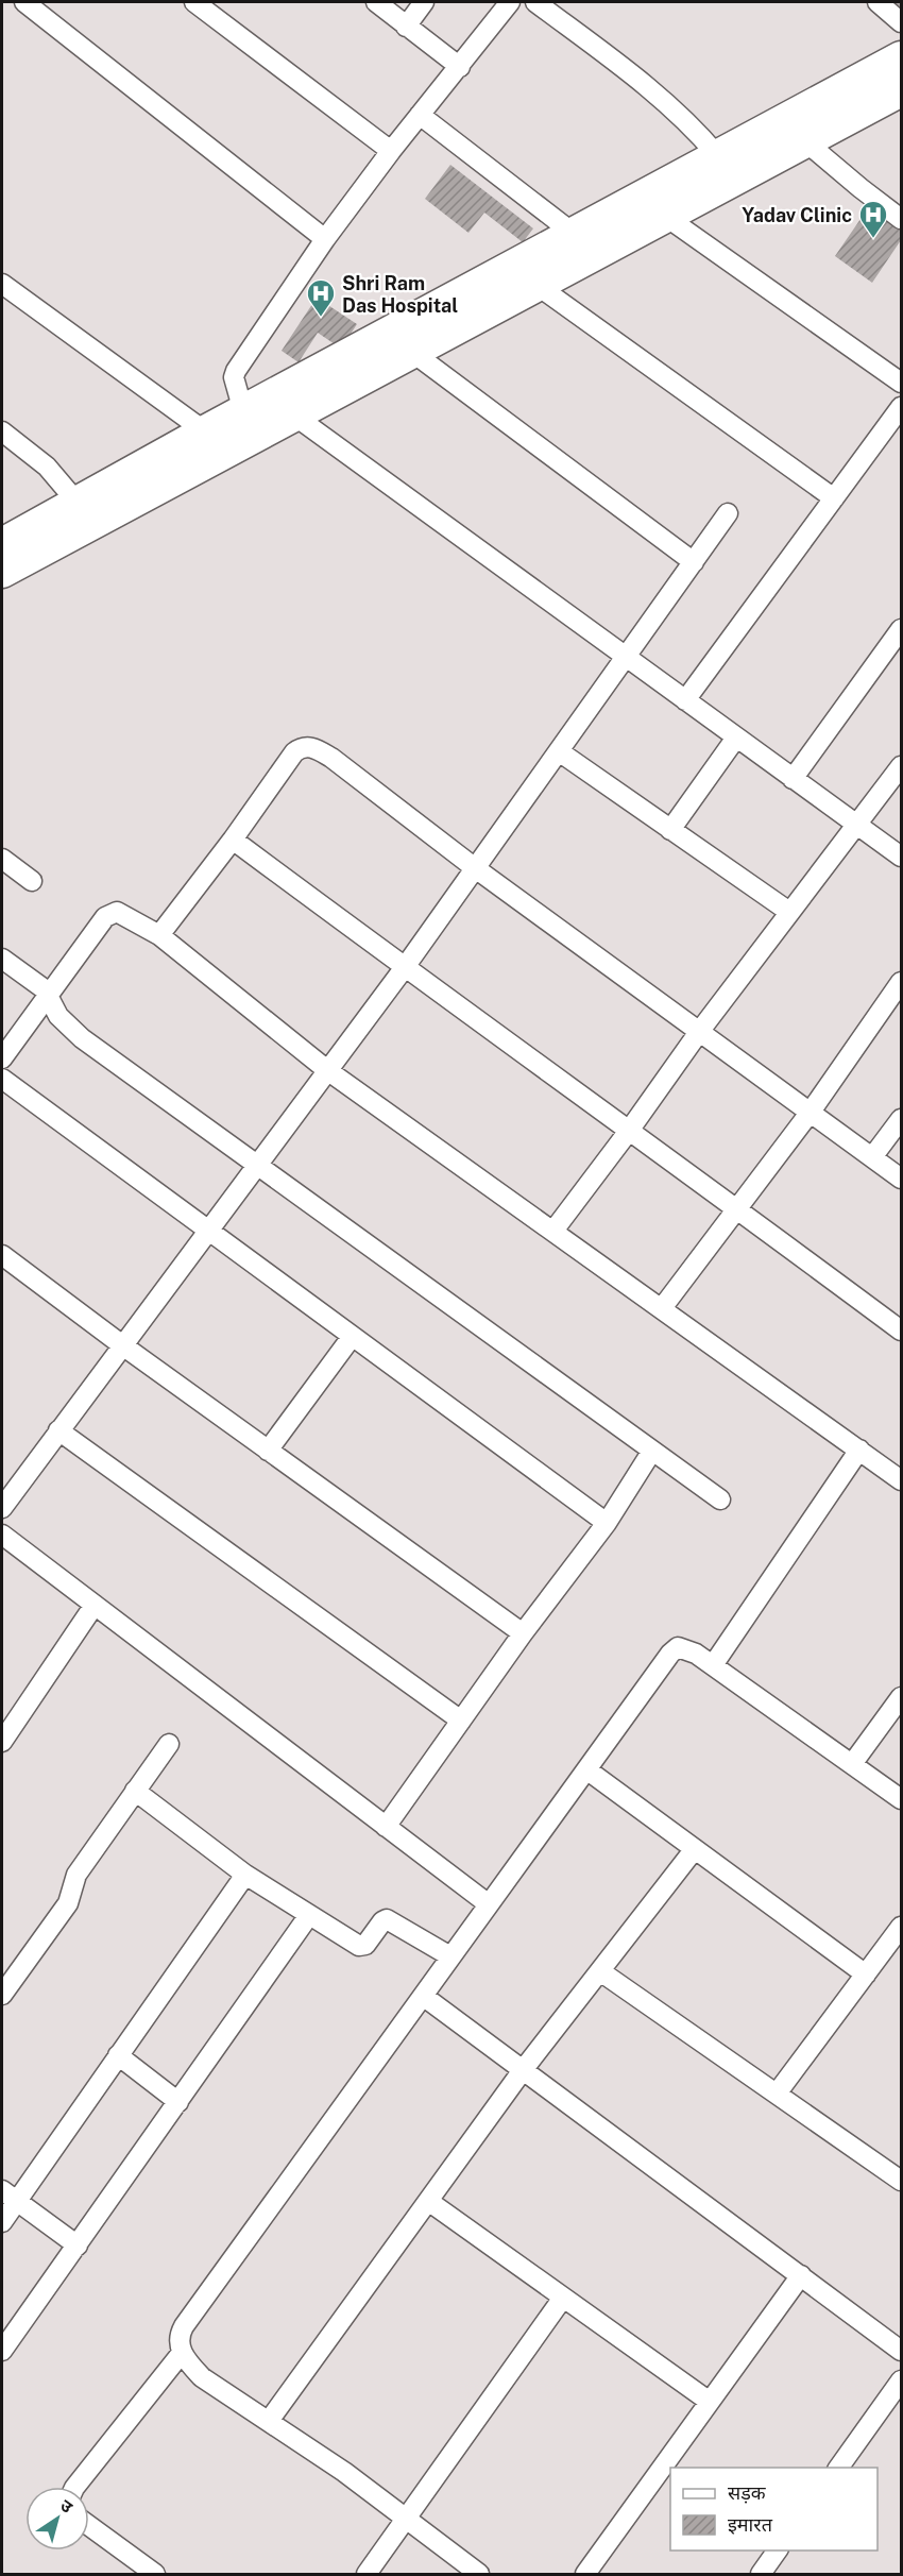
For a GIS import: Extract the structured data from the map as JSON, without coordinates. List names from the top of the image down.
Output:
{
  "places": {
    "hospital": ["Yadav Clinic", "Shri Ram Das Hospital"]
  },
  "legend": ["सड़क", "इमारत"],
  "north": "top right"
}
